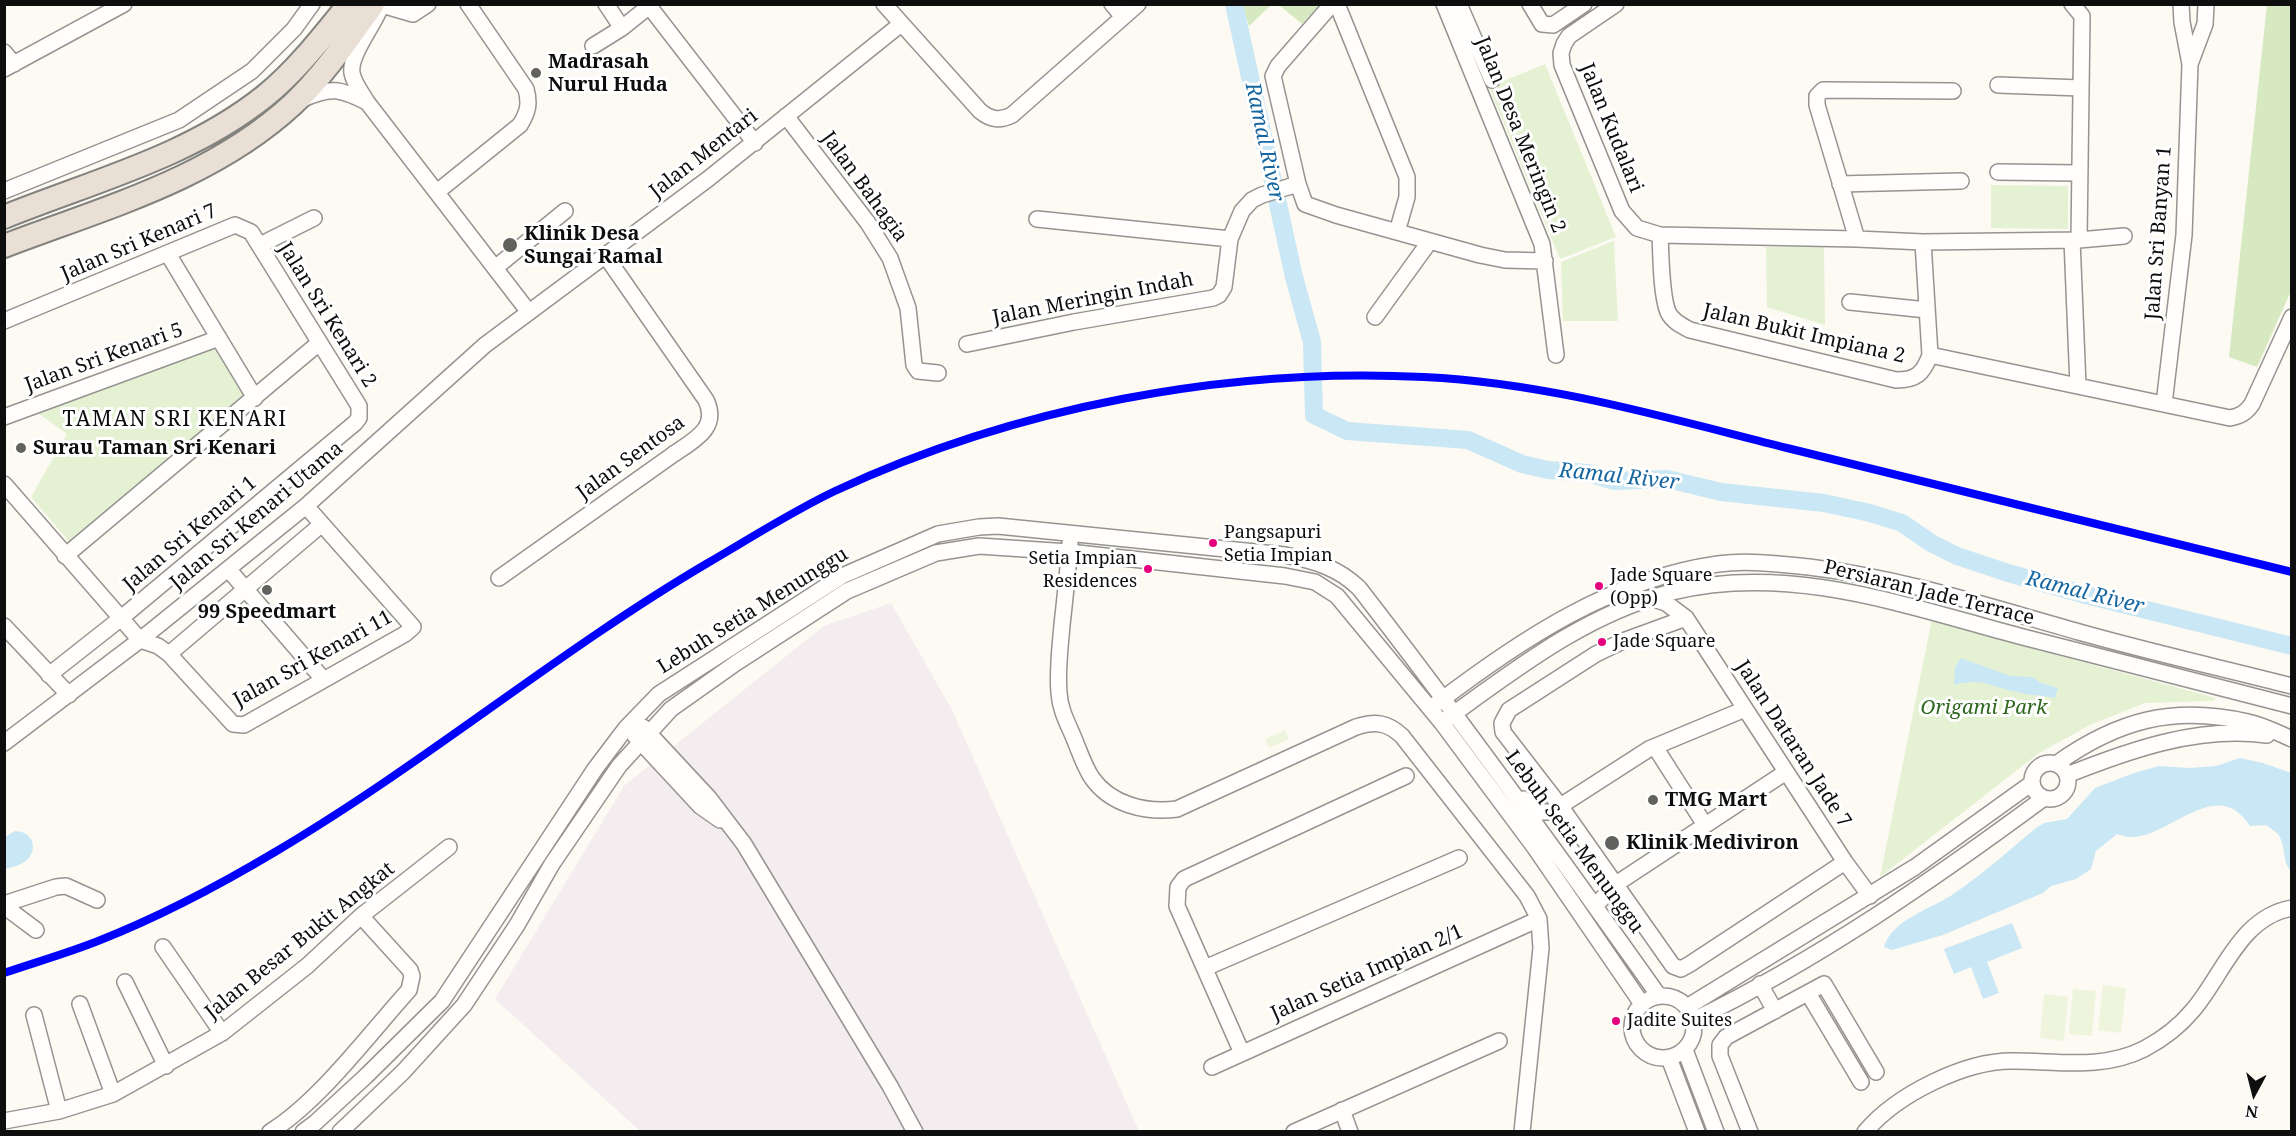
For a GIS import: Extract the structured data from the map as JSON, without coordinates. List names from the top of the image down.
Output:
{
  "streets": {
    "street": [
      "Jalan Kudalari",
      "Jalan Desa Meringin 2",
      "Jalan Mentari",
      "Jalan Bahagia",
      "Jalan Sri Banyan 1",
      "Jalan Sri Kenari 7",
      "Jalan Meringin Indah",
      "Jalan Sri Kenari 2",
      "Jalan Bukit Impiana 2",
      "Jalan Sri Kenari 5",
      "Jalan Sentosa",
      "Jalan Sri Kenari Utama",
      "Jalan Sri Kenari 1",
      "Persiaran Jade Terrace",
      "Lebuh Setia Menunggu",
      "Jalan Sri Kenari 11",
      "Jalan Dataran Jade 7",
      "Jalan Besar Bukit Angkat",
      "Jalan Setia Impian 2/1"
    ]
  },
  "crossings": [
    ["Jalan Kudalari", "Jalan Bukit Impiana 2"],
    ["Jalan Mentari", "Jalan Bahagia"],
    ["Jalan Mentari", "Jalan Sentosa"],
    ["Jalan Mentari", "Jalan Sri Kenari Utama"],
    ["Jalan Sri Kenari 7", "Jalan Sri Kenari 2"],
    ["Jalan Sri Kenari 2", "Jalan Sri Kenari 1"],
    ["Persiaran Jade Terrace", "Lebuh Setia Menunggu"]
  ],
  "districts": ["TAMAN SRI KENARI"],
  "water": ["Ramal River"],
  "parks": ["Origami Park"],
  "places": [
    "Madrasah Nurul Huda",
    "Klinik Desa Sungai Ramal",
    "Surau Taman Sri Kenari",
    "Pangsapuri Setia Impian",
    "Setia Impian Residences",
    "Jade Square (Opp)",
    "99 Speedmart",
    "Jade Square",
    "TMG Mart",
    "Klinik Mediviron",
    "Jadite Suites"
  ],
  "north": "bottom"
}
